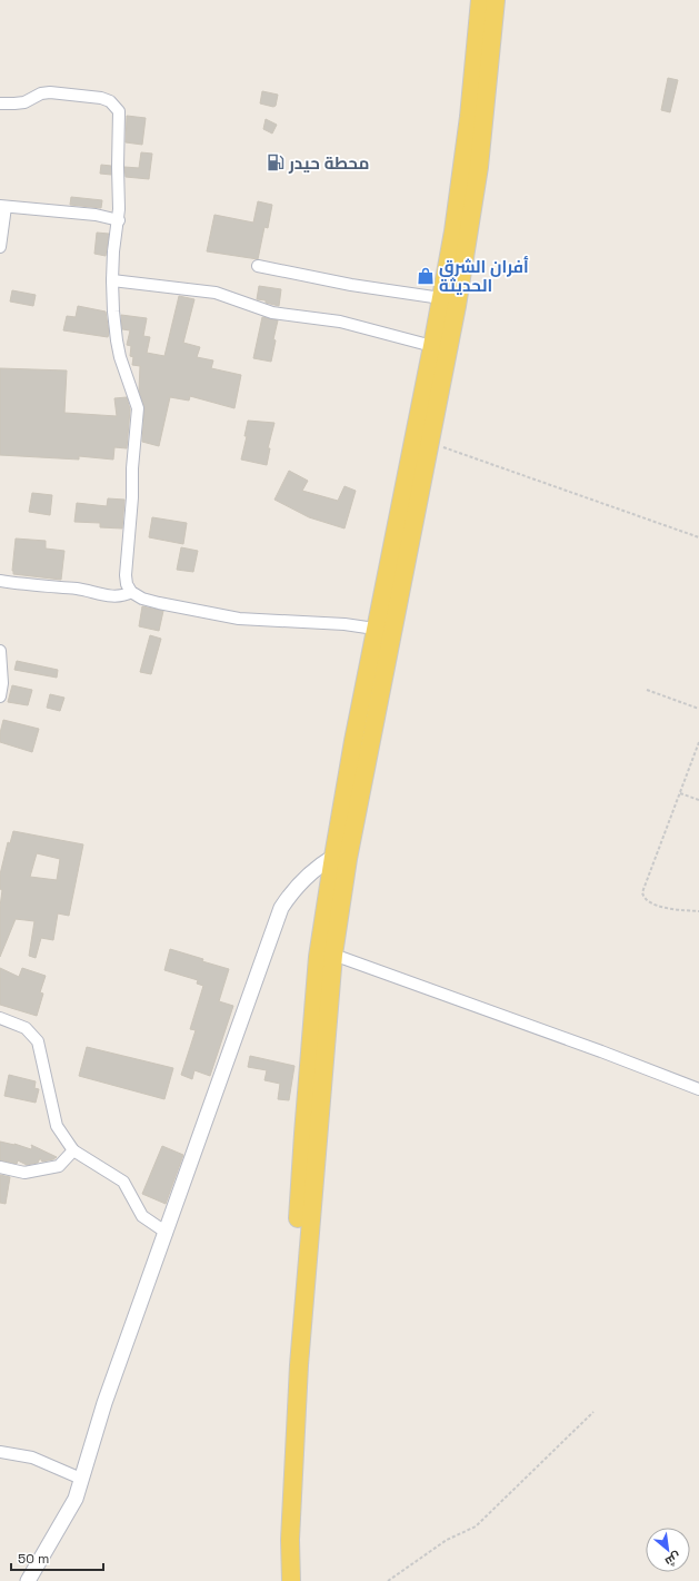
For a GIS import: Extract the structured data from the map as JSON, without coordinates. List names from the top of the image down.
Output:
{
  "places": {
    "fuel station": ["محطة حيدر"],
    "shop": ["أفران الشرق الحديثة"]
  },
  "scale_bar": "50 m",
  "north": "bottom right"
}
